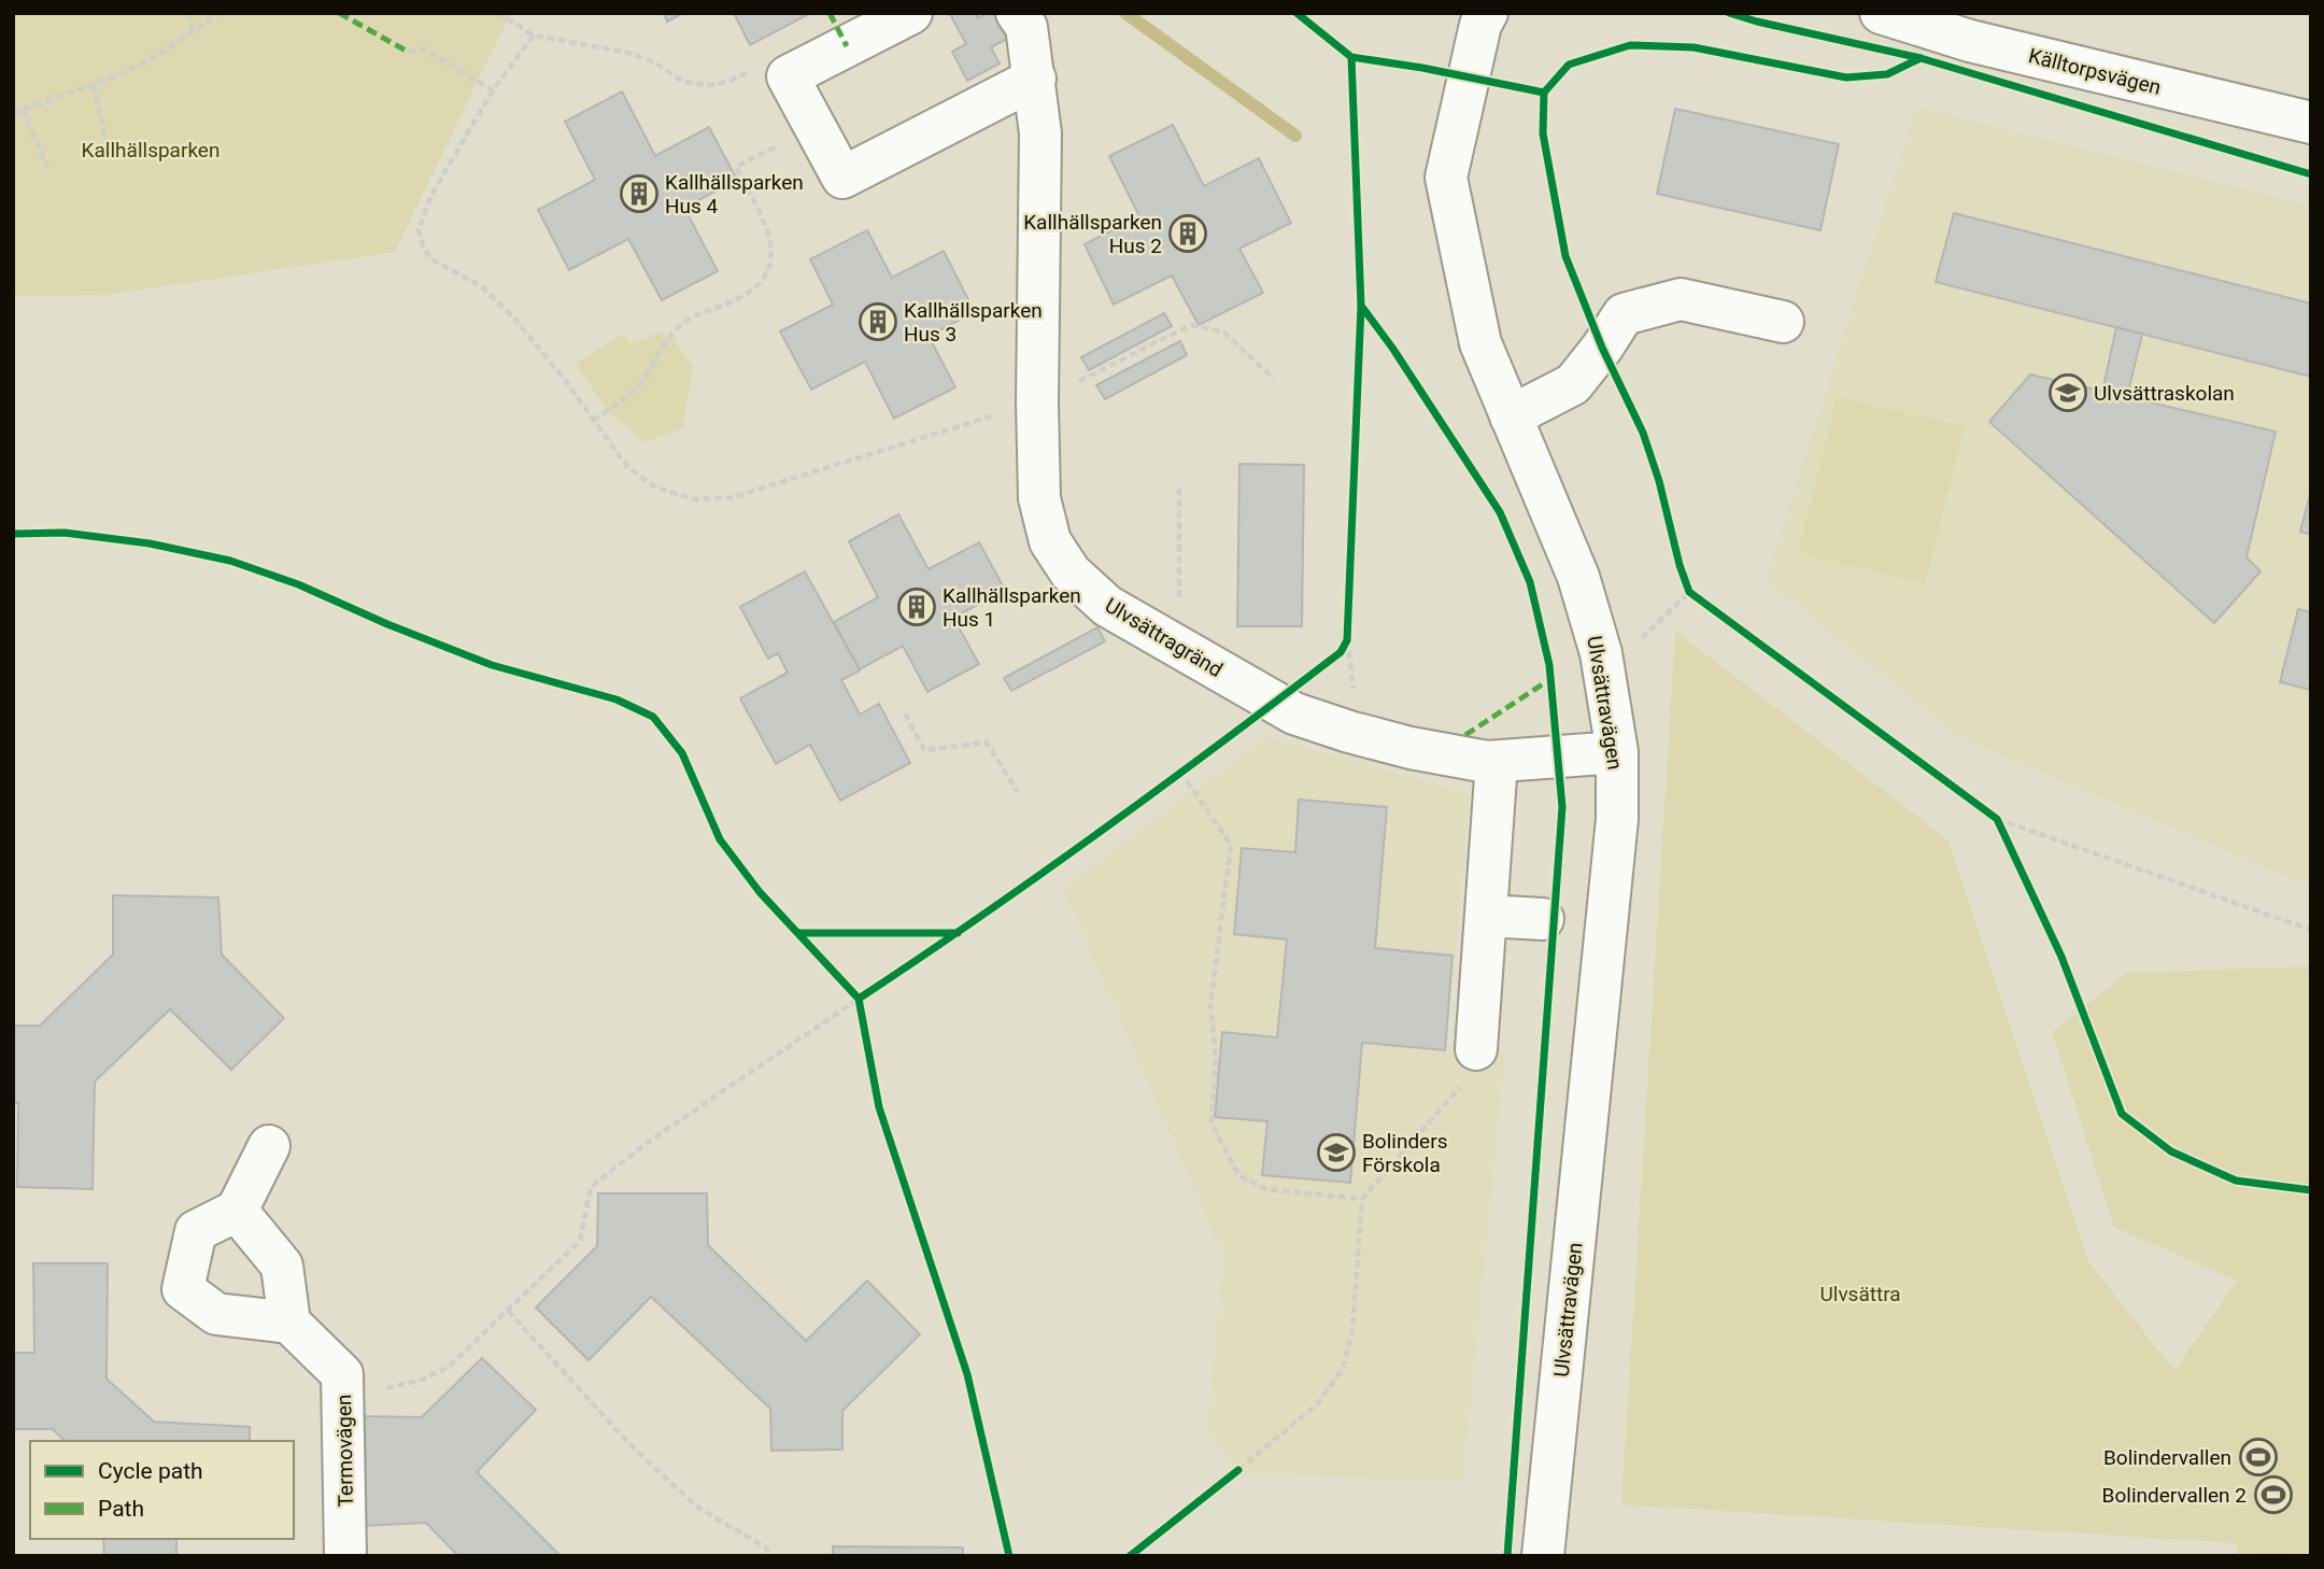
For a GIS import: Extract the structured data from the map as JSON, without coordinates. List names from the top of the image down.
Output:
{
  "streets": {
    "street": [
      "Källtorpsvägen",
      "Ulvsättragränd",
      "Ulvsättravägen",
      "Termovägen"
    ]
  },
  "crossings": [
    ["Ulvsättragränd", "Ulvsättravägen"]
  ],
  "parks": ["Kallhällsparken", "Ulvsättra"],
  "places": {
    "building": [
      "Kallhällsparken Hus 4",
      "Kallhällsparken Hus 2",
      "Kallhällsparken Hus 3",
      "Kallhällsparken Hus 1"
    ],
    "school or university": ["Ulvsättraskolan", "Bolinders Förskola"],
    "sports": ["Bolindervallen", "Bolindervallen 2"]
  },
  "legend": ["Cycle path", "Path"]
}
